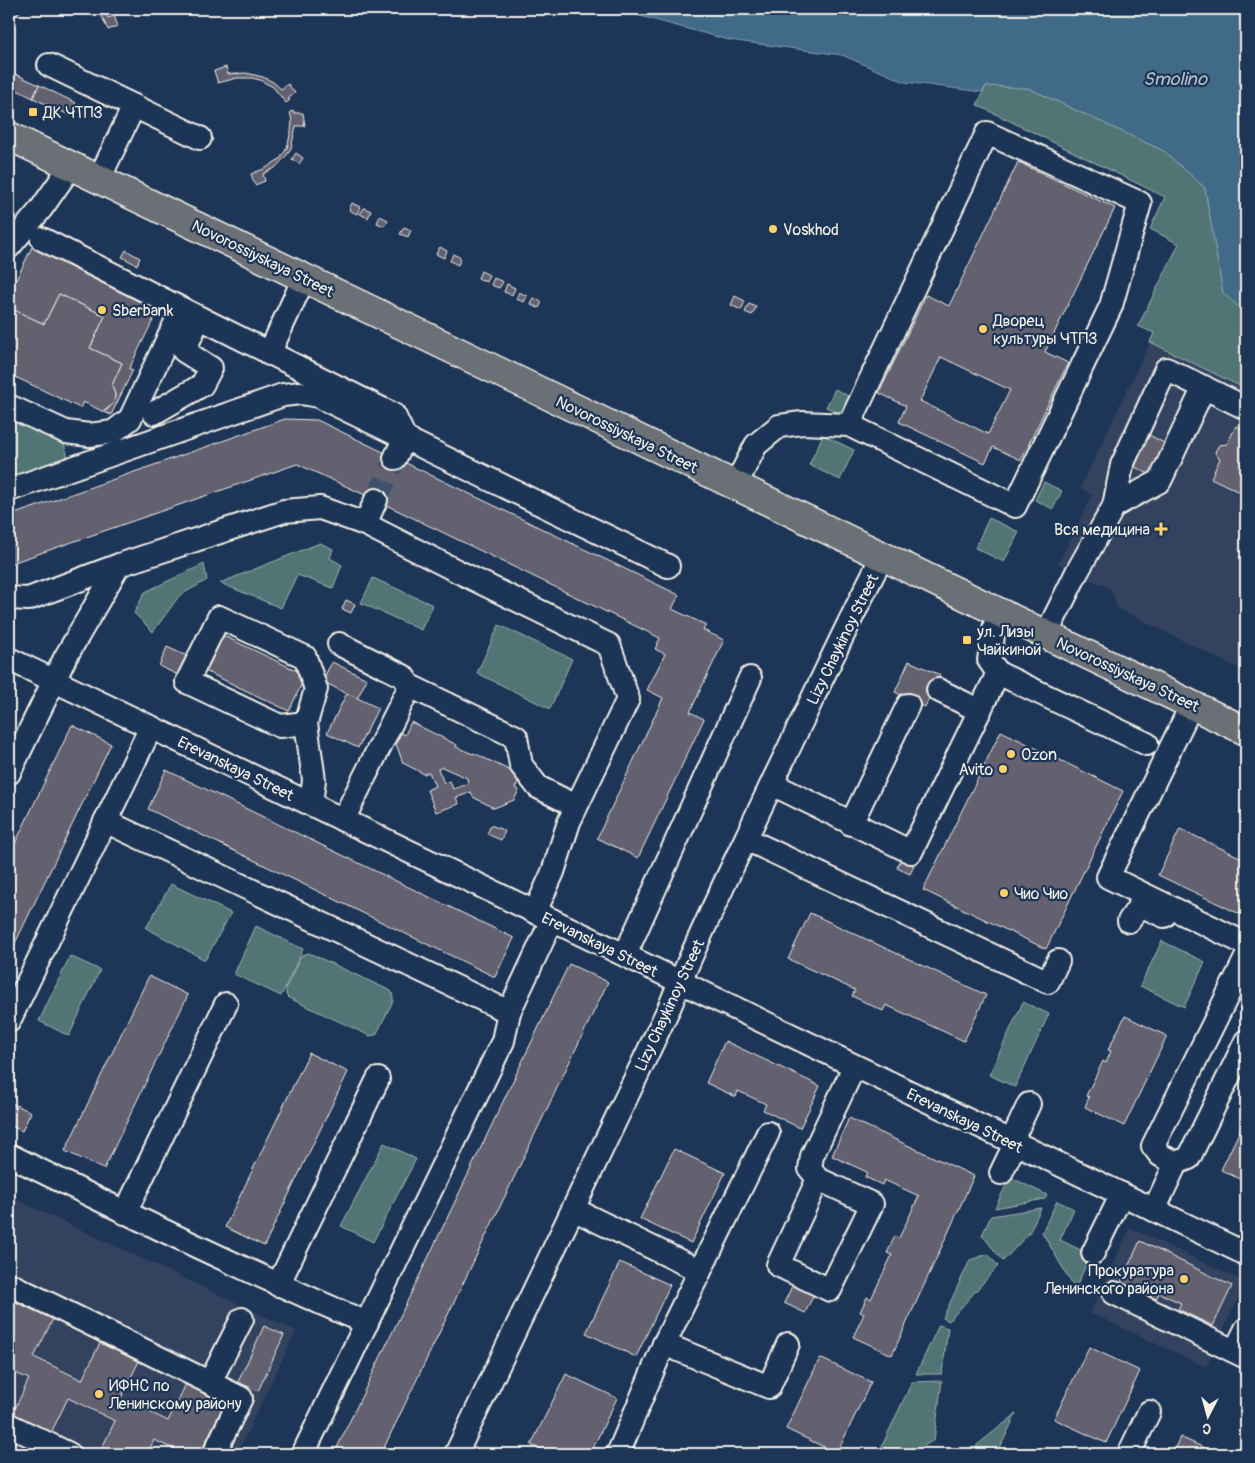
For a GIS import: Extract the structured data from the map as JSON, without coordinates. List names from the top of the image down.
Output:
{
  "streets": {
    "main road": ["Novorossiyskaya Street"],
    "street": ["Lizy Chaykinoy Street", "Erevanskaya Street"]
  },
  "crossings": [
    ["Novorossiyskaya Street", "Lizy Chaykinoy Street"],
    ["Lizy Chaykinoy Street", "Erevanskaya Street"]
  ],
  "water": ["Smolino"],
  "places": {
    "transit": ["ДК ЧТПЗ", "ул. Лизы Чайкиной"],
    "other": [
      "Voskhod",
      "Sberbank",
      "Дворец культуры ЧТПЗ",
      "Ozon",
      "Avito",
      "Чио Чио",
      "Прокуратура Ленинского района",
      "ИФНС по Ленинскому району"
    ],
    "health": ["Вся медицина"]
  },
  "north": "bottom"
}
